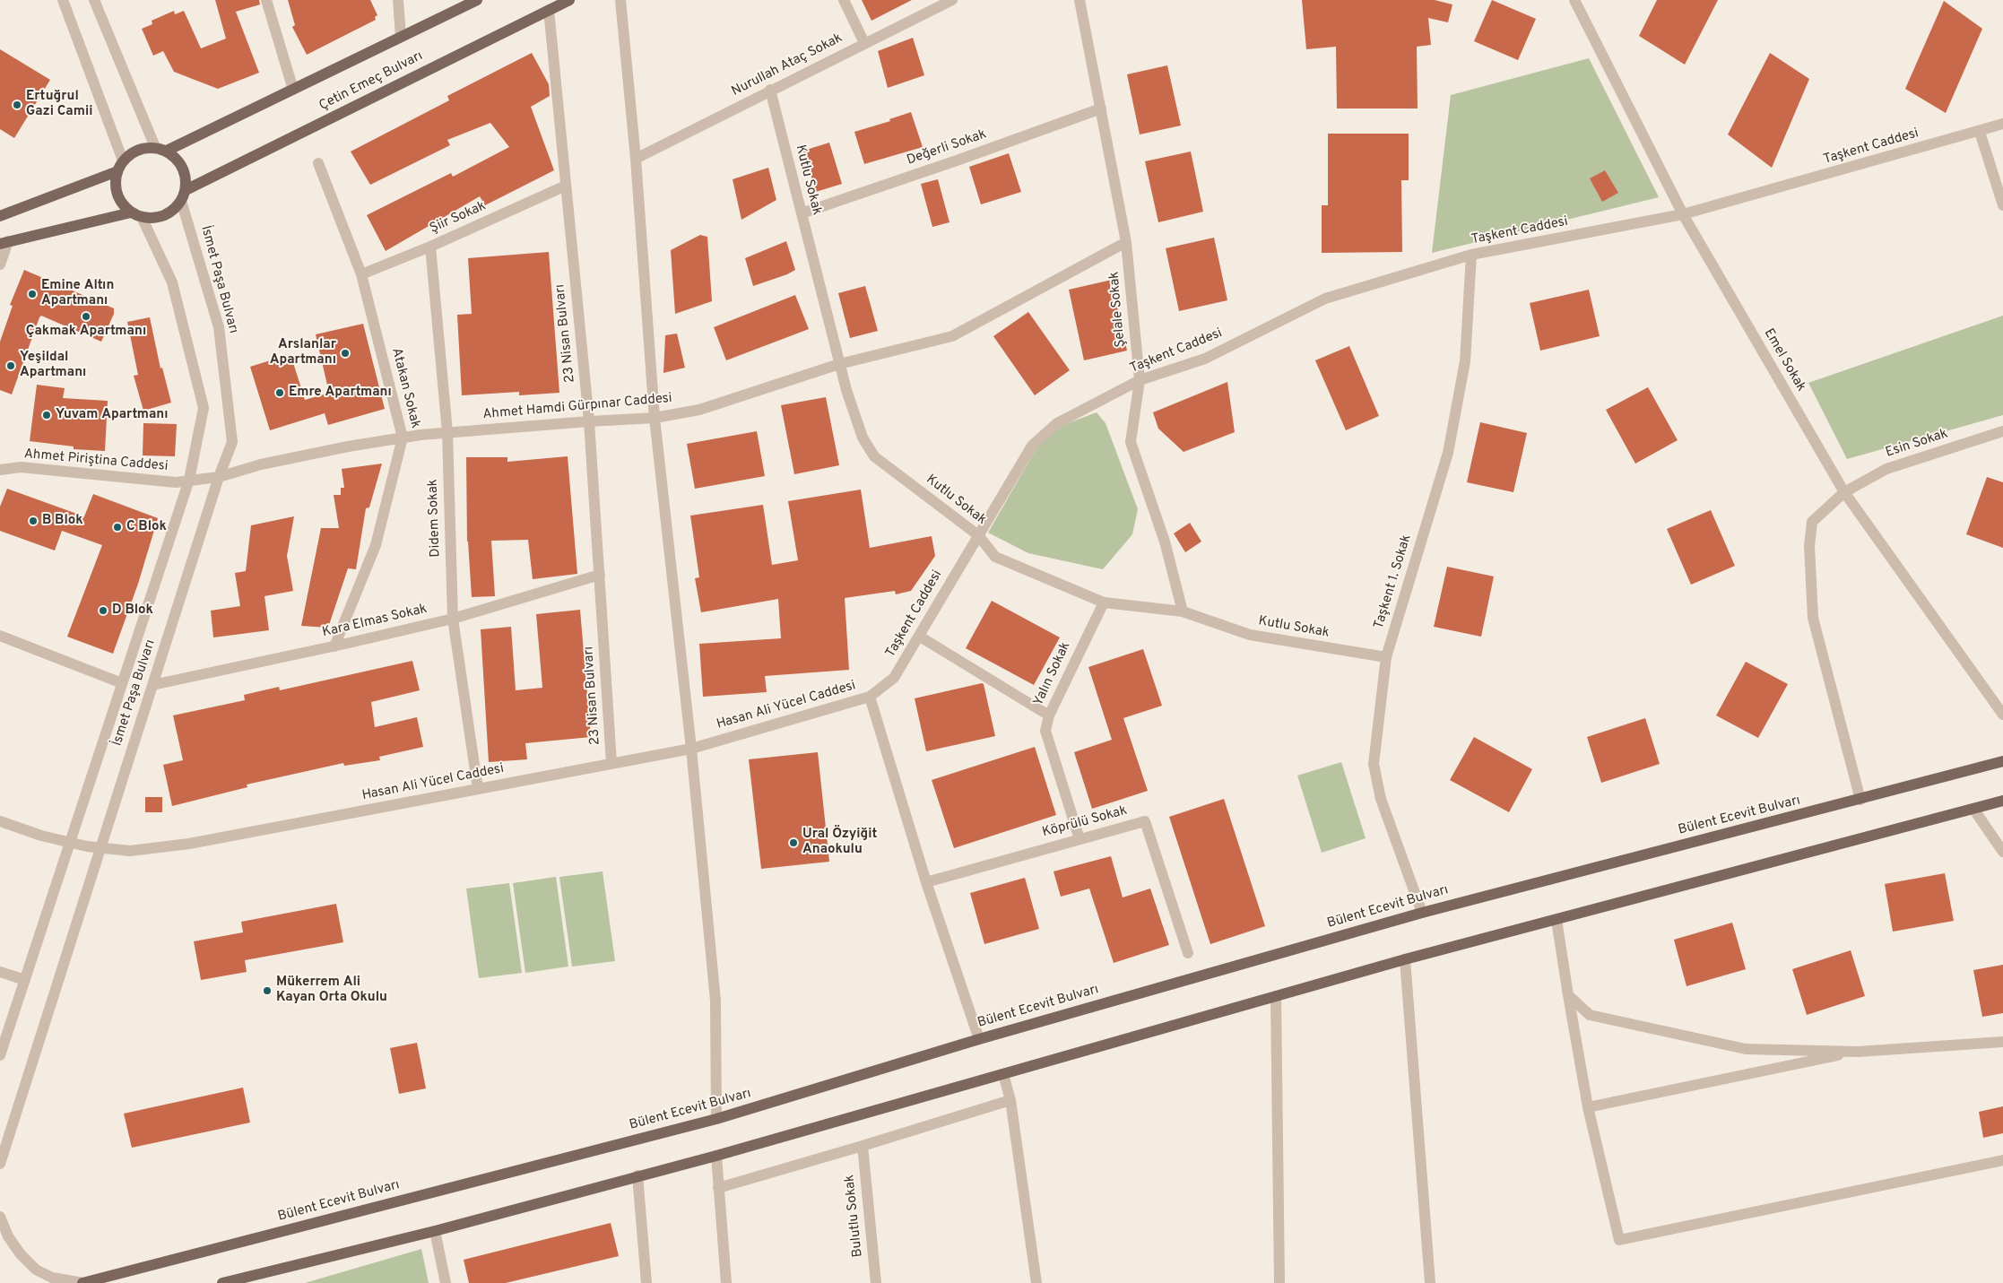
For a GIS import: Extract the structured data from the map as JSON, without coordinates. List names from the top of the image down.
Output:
{
  "streets": {
    "main road": ["Çetin Emeç Bulvarı", "Bülent Ecevit Bulvarı"],
    "street": [
      "Nurullah Ataç Sokak",
      "Taşkent Caddesi",
      "Değerli Sokak",
      "Kutlu Sokak",
      "Şiir Sokak",
      "İsmet Paşa Bulvarı",
      "Şelale Sokak",
      "23 Nisan Bulvarı",
      "Emel Sokak",
      "Atakan Sokak",
      "Ahmet Hamdi Gürpınar Caddesi",
      "Esin Sokak",
      "Ahmet Piriştina Caddesi",
      "Didem Sokak",
      "Taşkent 1. Sokak",
      "Kara Elmas Sokak",
      "Yalın Sokak",
      "Hasan Ali Yücel Caddesi",
      "Köprülü Sokak",
      "Bulutlu Sokak"
    ]
  },
  "crossings": [
    ["Nurullah Ataç Sokak", "Kutlu Sokak"],
    ["Çetin Emeç Bulvarı", "İsmet Paşa Bulvarı"],
    ["Çetin Emeç Bulvarı", "23 Nisan Bulvarı"],
    ["Taşkent Caddesi", "Kutlu Sokak"],
    ["Taşkent Caddesi", "Şelale Sokak"],
    ["Taşkent Caddesi", "Emel Sokak"],
    ["Taşkent Caddesi", "Taşkent 1. Sokak"],
    ["Taşkent Caddesi", "Hasan Ali Yücel Caddesi"],
    ["Değerli Sokak", "Kutlu Sokak"],
    ["Değerli Sokak", "Şelale Sokak"],
    ["Kutlu Sokak", "Şelale Sokak"],
    ["Kutlu Sokak", "Ahmet Hamdi Gürpınar Caddesi"],
    ["Kutlu Sokak", "Taşkent 1. Sokak"],
    ["Kutlu Sokak", "Yalın Sokak"],
    ["Şiir Sokak", "23 Nisan Bulvarı"],
    ["Şiir Sokak", "Atakan Sokak"],
    ["Şiir Sokak", "Didem Sokak"],
    ["İsmet Paşa Bulvarı", "Ahmet Hamdi Gürpınar Caddesi"],
    ["İsmet Paşa Bulvarı", "Ahmet Piriştina Caddesi"],
    ["İsmet Paşa Bulvarı", "Kara Elmas Sokak"],
    ["İsmet Paşa Bulvarı", "Hasan Ali Yücel Caddesi"],
    ["Şelale Sokak", "Ahmet Hamdi Gürpınar Caddesi"],
    ["23 Nisan Bulvarı", "Ahmet Hamdi Gürpınar Caddesi"],
    ["23 Nisan Bulvarı", "Kara Elmas Sokak"],
    ["23 Nisan Bulvarı", "Hasan Ali Yücel Caddesi"],
    ["Emel Sokak", "Esin Sokak"],
    ["Atakan Sokak", "Ahmet Hamdi Gürpınar Caddesi"],
    ["Atakan Sokak", "Kara Elmas Sokak"],
    ["Ahmet Hamdi Gürpınar Caddesi", "Ahmet Piriştina Caddesi"],
    ["Ahmet Hamdi Gürpınar Caddesi", "Didem Sokak"],
    ["Esin Sokak", "Bülent Ecevit Bulvarı"],
    ["Didem Sokak", "Kara Elmas Sokak"],
    ["Didem Sokak", "Hasan Ali Yücel Caddesi"],
    ["Taşkent 1. Sokak", "Bülent Ecevit Bulvarı"],
    ["Yalın Sokak", "Köprülü Sokak"]
  ],
  "places": [
    "Ertuğrul Gazi Camii",
    "Emine Altın Apartmanı",
    "Çakmak Apartmanı",
    "Arslanlar Apartmanı",
    "Yeşildal Apartmanı",
    "Emre Apartmanı",
    "Yuvam Apartmanı",
    "B Blok",
    "C Blok",
    "D Blok",
    "Ural Özyiğit Anaokulu",
    "Mükerrem Ali Kayan Orta Okulu"
  ]
}
